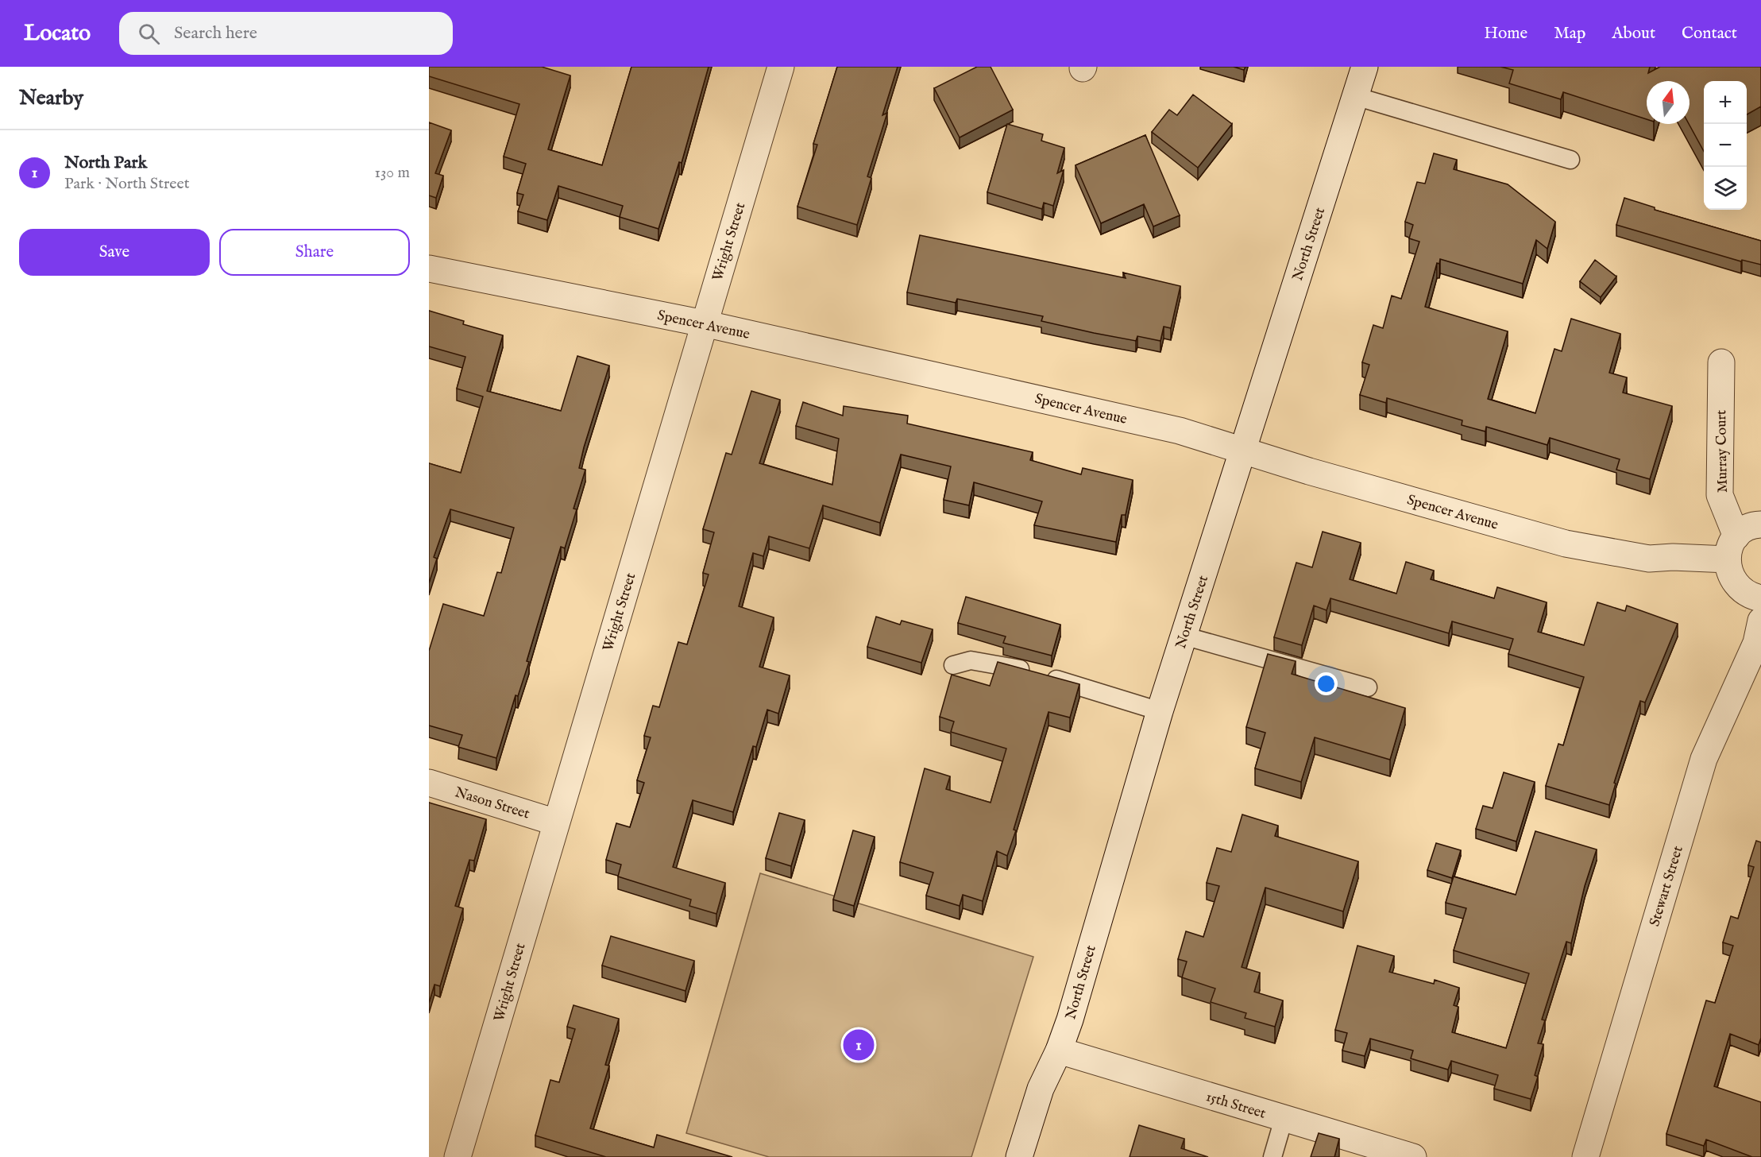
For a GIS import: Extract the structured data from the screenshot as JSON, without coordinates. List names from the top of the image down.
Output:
{
  "streets": {
    "street": [
      "Wright Street",
      "North Street",
      "Spencer Avenue",
      "Murray Court",
      "Nason Street",
      "Stewart Street",
      "15th Street"
    ]
  },
  "crossings": [
    ["Wright Street", "Spencer Avenue"],
    ["Wright Street", "Nason Street"],
    ["North Street", "Spencer Avenue"],
    ["North Street", "15th Street"],
    ["Spencer Avenue", "Murray Court"]
  ],
  "north": "top",
  "page": {
    "header": "Locato",
    "search": "Search here",
    "nav": [
      "Home",
      "Map",
      "About",
      "Contact"
    ],
    "heading": "Nearby",
    "map_buttons": ["+", "−"],
    "list": [
      {
        "mark": "1",
        "name": "North Park",
        "note": "Park · North Street",
        "value": "130 m"
      }
    ],
    "buttons": ["Save", "Share"],
    "pins": "1"
  }
}
